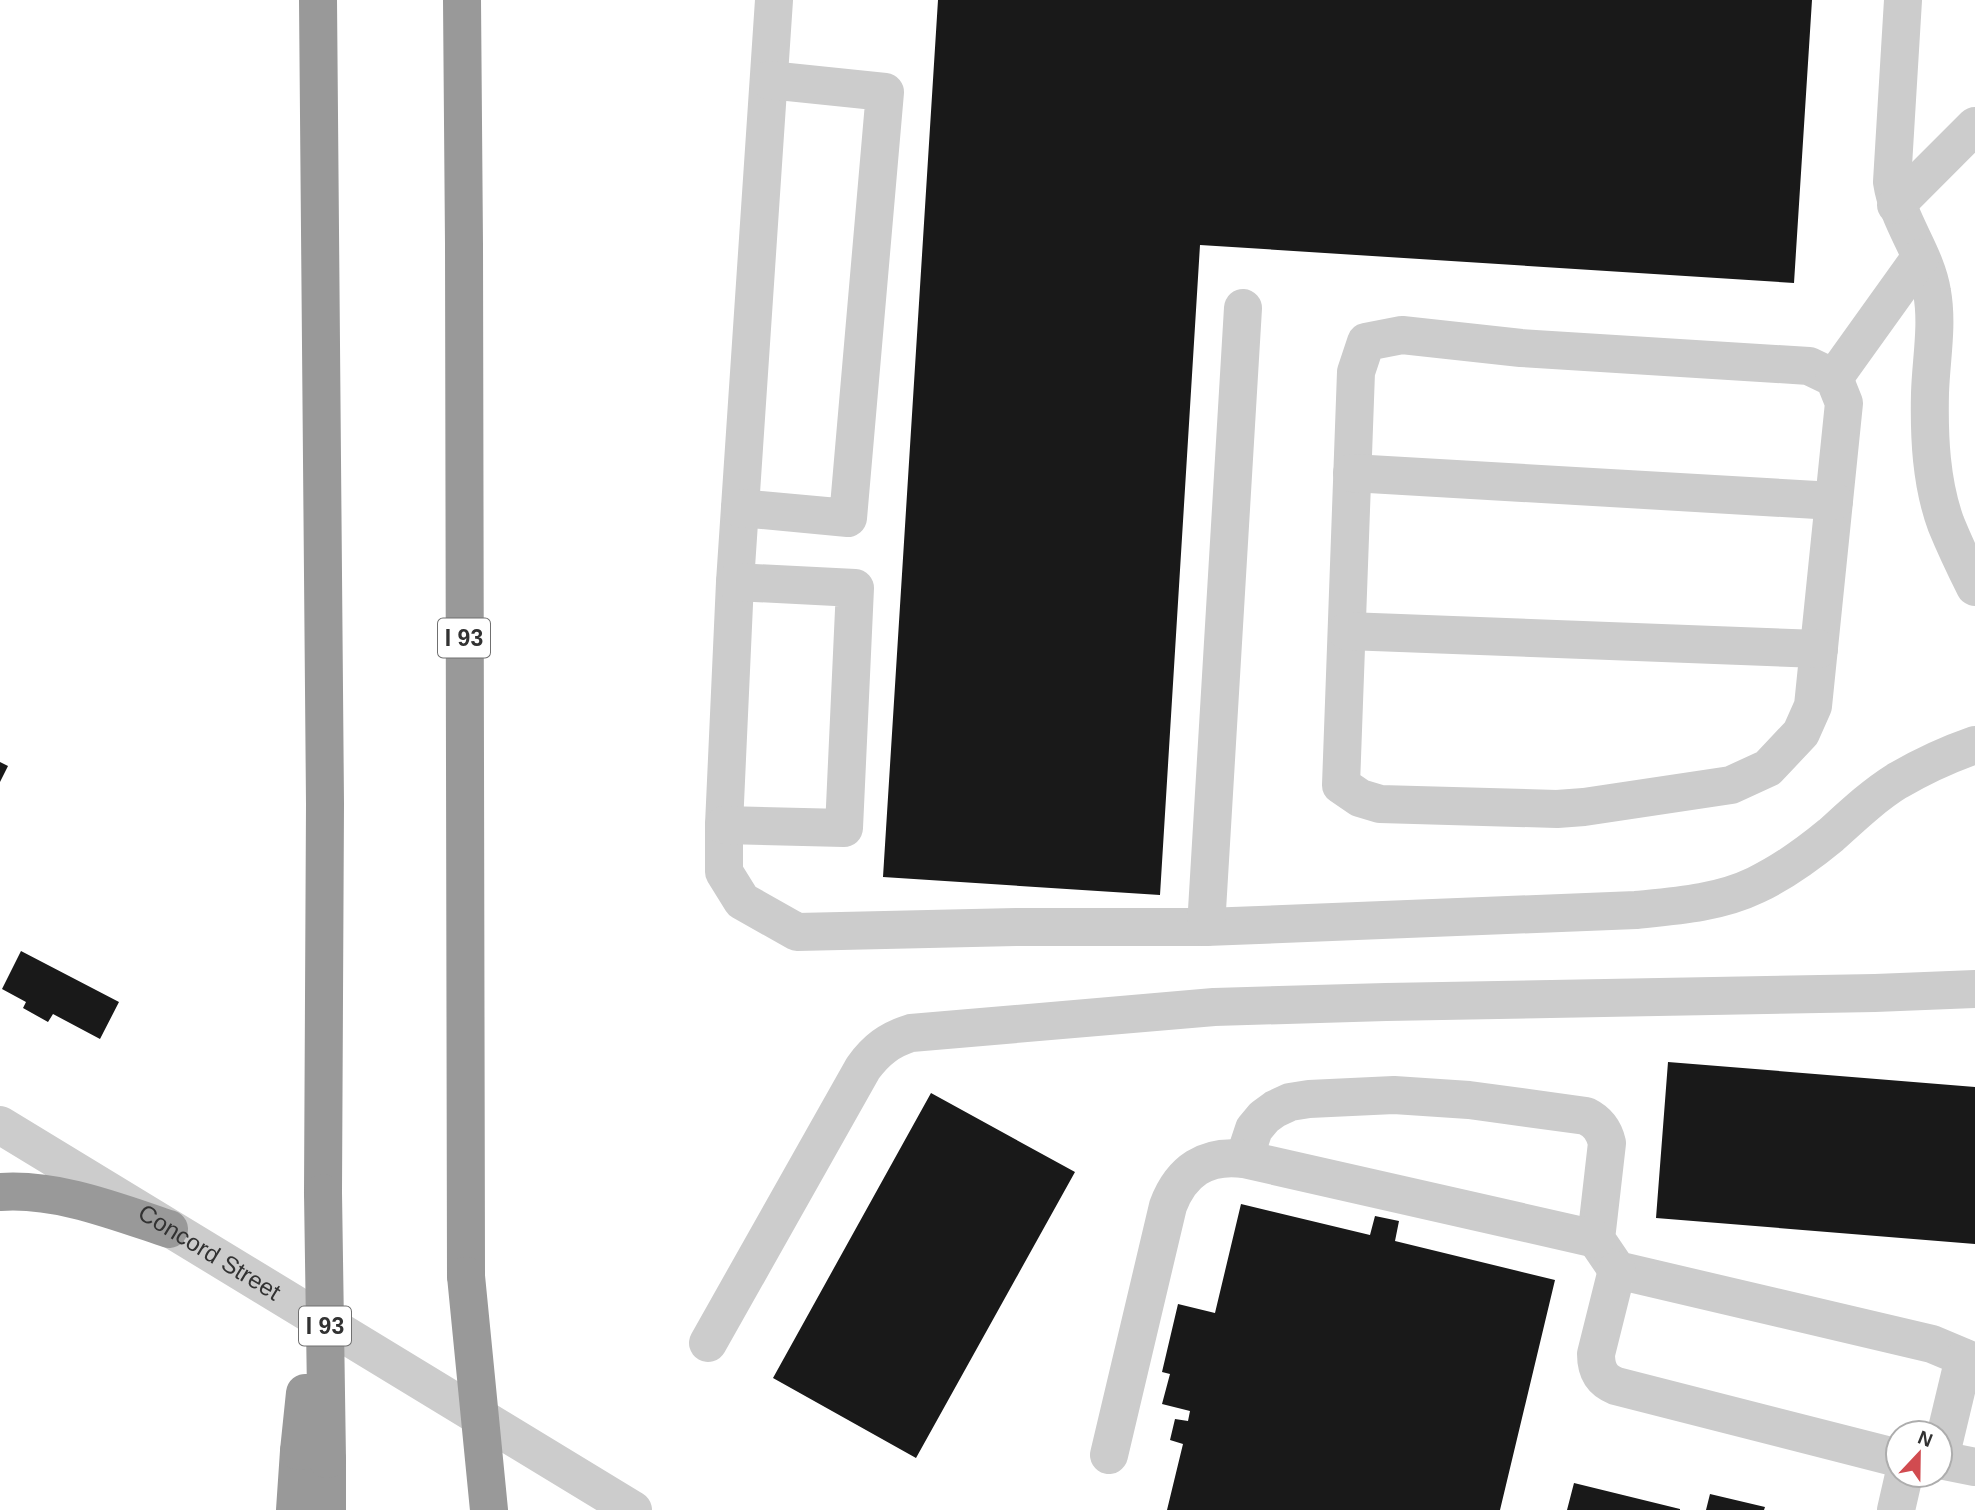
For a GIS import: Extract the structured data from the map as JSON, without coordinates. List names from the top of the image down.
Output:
{
  "streets": {
    "highway": ["I 93"],
    "street": ["Concord Street"]
  },
  "north": "top"
}
